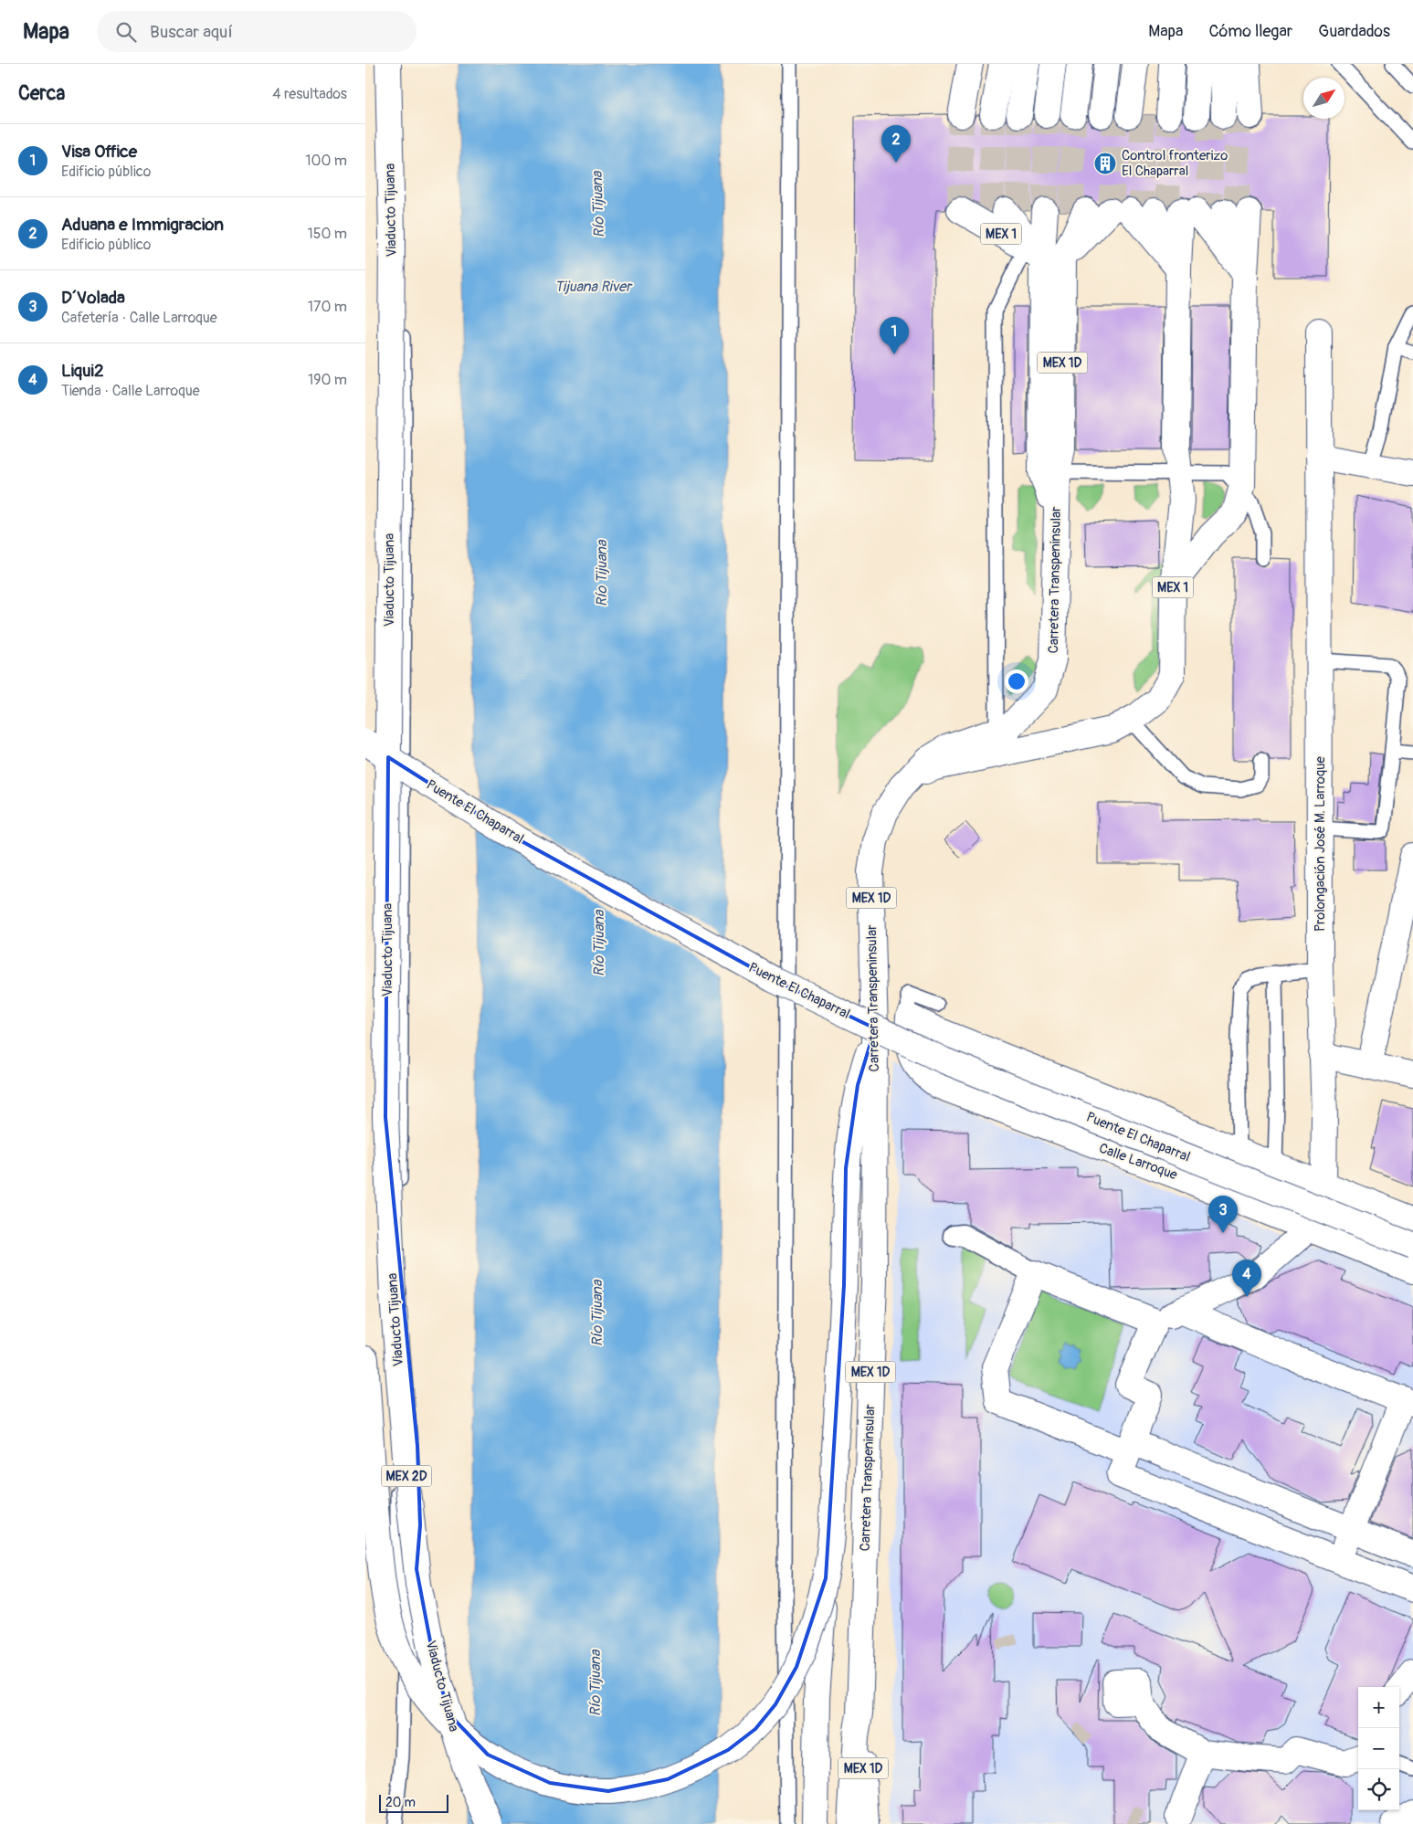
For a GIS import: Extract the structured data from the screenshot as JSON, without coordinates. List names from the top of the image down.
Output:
{
  "streets": {
    "main road": [
      "Viaducto Tijuana",
      "MEX 1",
      "MEX 1D",
      "Carretera Transpeninsular",
      "Puente El Chaparral",
      "Prolongación José M. Larroque",
      "Calle Larroque",
      "MEX 2D"
    ]
  },
  "crossings": [
    ["MEX 1", "MEX 1D"],
    ["MEX 1", "Carretera Transpeninsular"],
    ["MEX 1D", "Carretera Transpeninsular"],
    ["Prolongación José M. Larroque", "Calle Larroque"]
  ],
  "water": ["Río Tijuana", "Tijuana River"],
  "places": {
    "building": ["Control fronterizo El Chaparral"]
  },
  "scale_bar": "20 m",
  "north": "top right",
  "page": {
    "header": "Mapa",
    "search": "Buscar aquí",
    "nav": ["Mapa", "Cómo llegar", "Guardados"],
    "heading": ["Cerca", "4 resultados"],
    "list": [
      {
        "mark": "1",
        "name": "Visa Office",
        "note": "Edificio público",
        "value": "100 m"
      },
      {
        "mark": "2",
        "name": "Aduana e Immigracion",
        "note": "Edificio público",
        "value": "150 m"
      },
      {
        "mark": "3",
        "name": "D´Volada",
        "note": "Cafetería · Calle Larroque",
        "value": "170 m"
      },
      {
        "mark": "4",
        "name": "Liqui2",
        "note": "Tienda · Calle Larroque",
        "value": "190 m"
      }
    ],
    "pins": [
      "2",
      "1",
      "3",
      "4"
    ],
    "map_buttons": ["+", "−"],
    "scale": "20 m"
  }
}
